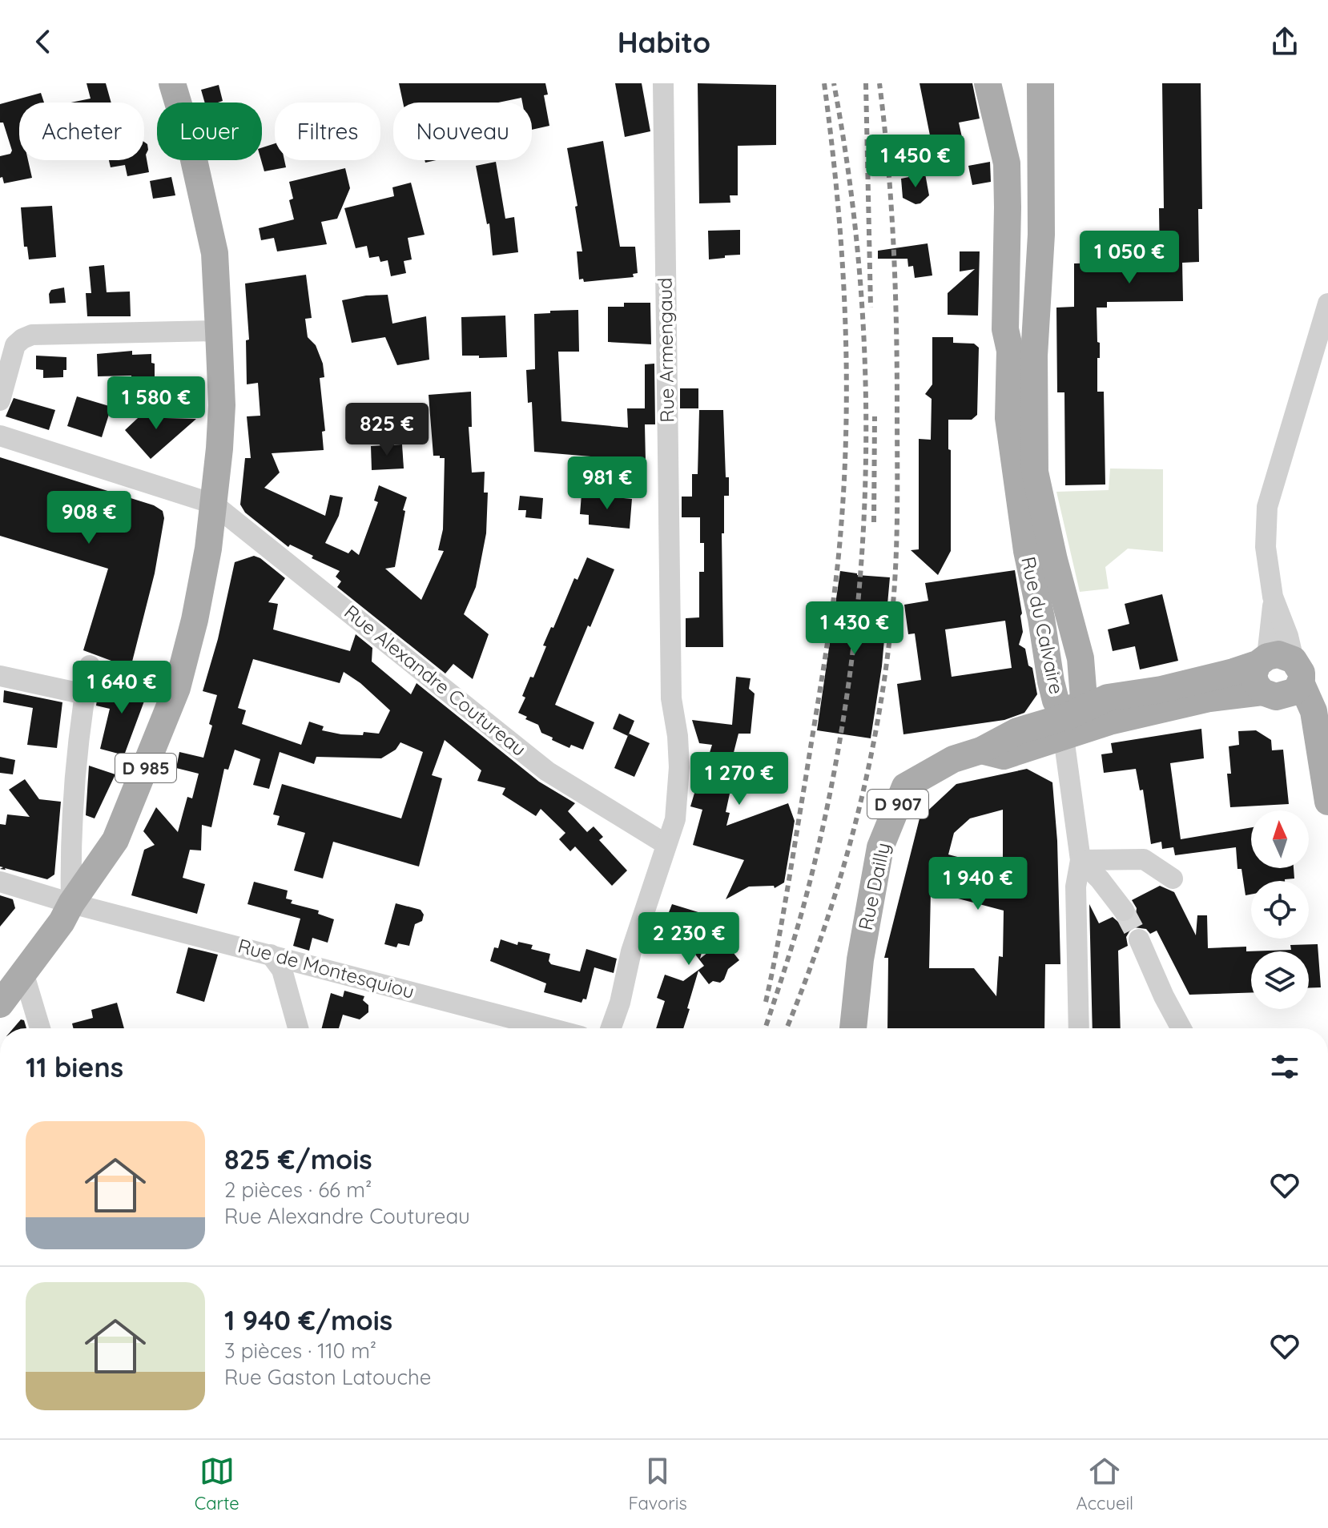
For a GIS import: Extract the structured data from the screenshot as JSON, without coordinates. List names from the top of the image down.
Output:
{
  "streets": {
    "main road": [
      "Rue du Calvaire",
      "D 985",
      "D 907",
      "Rue Dailly"
    ],
    "street": ["Rue Armengaud", "Rue Alexandre Coutureau", "Rue de Montesquiou"]
  },
  "crossings": [
    ["Rue Armengaud", "Rue Alexandre Coutureau"],
    ["Rue du Calvaire", "Rue Dailly"],
    ["Rue Alexandre Coutureau", "D 985"],
    ["D 985", "Rue de Montesquiou"]
  ],
  "north": "top",
  "page": {
    "header": "Habito",
    "chip": [
      "Acheter",
      "Louer",
      "Filtres",
      "Nouveau"
    ],
    "price": [
      "1 450 €",
      "1 050 €",
      "1 580 €",
      "825 €",
      "981 €",
      "908 €",
      "1 430 €",
      "1 640 €",
      "1 270 €",
      "1 940 €",
      "2 230 €"
    ],
    "heading": "11 biens",
    "list": [
      {
        "name": "825 €/mois",
        "note": "2 pièces · 66 m² · Rue Alexandre Coutureau"
      },
      {
        "name": "1 940 €/mois",
        "note": "3 pièces · 110 m² · Rue Gaston Latouche"
      }
    ],
    "tabs": ["Carte", "Favoris", "Accueil"]
  }
}
